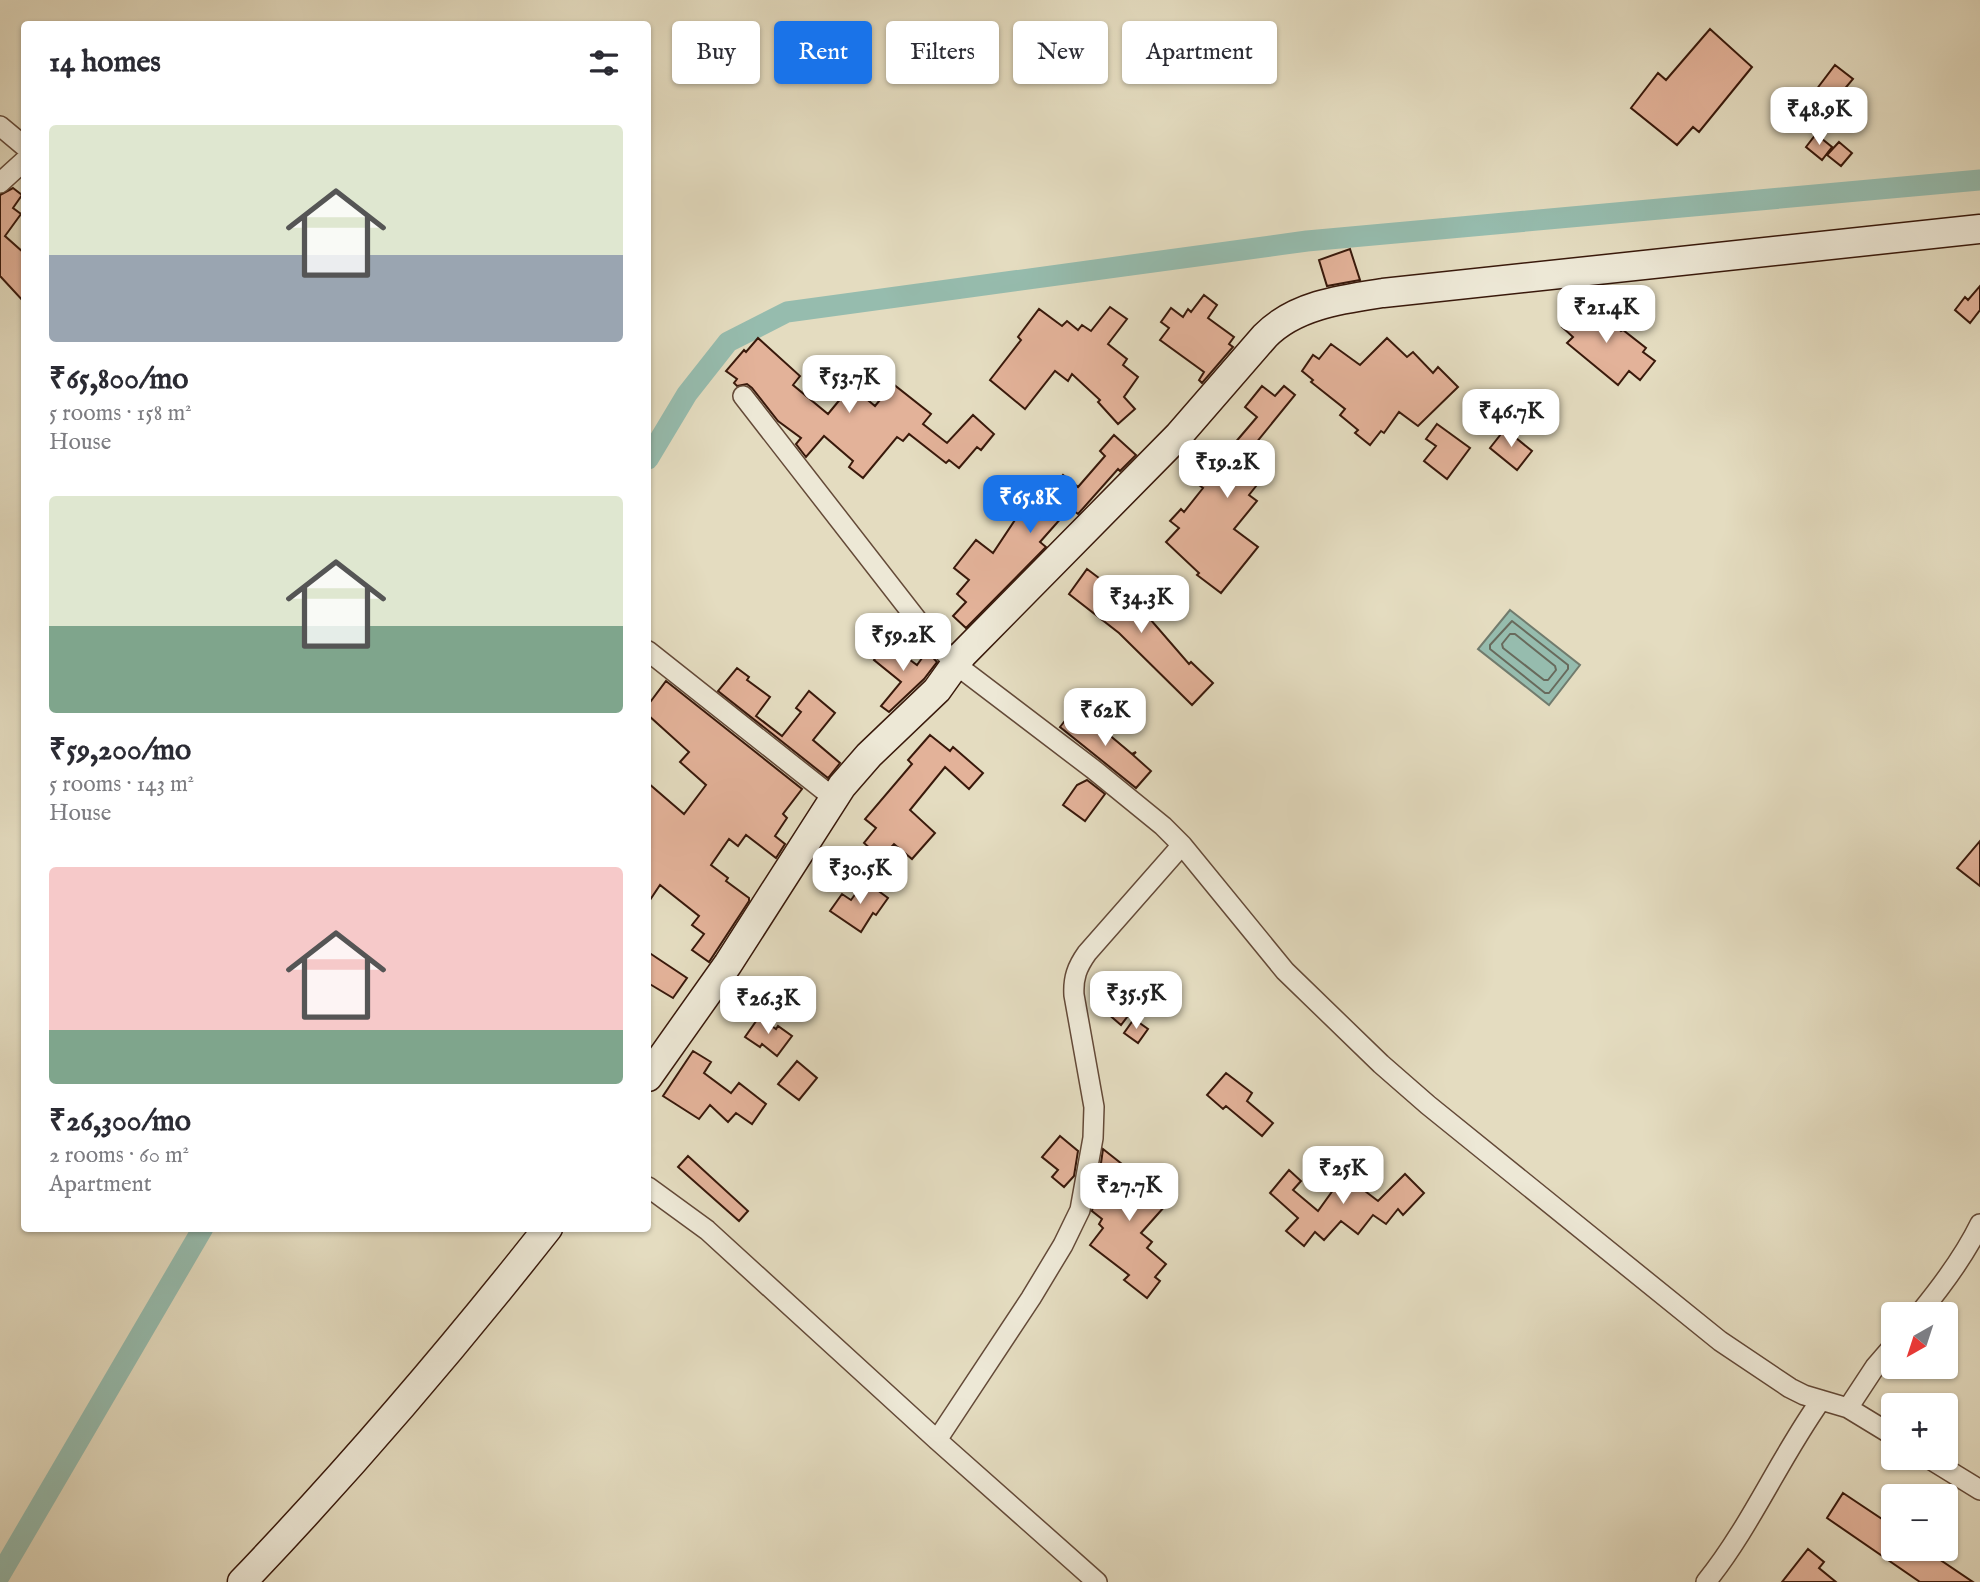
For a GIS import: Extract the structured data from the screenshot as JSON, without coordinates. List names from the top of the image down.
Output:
{
  "north": "bottom left",
  "page": {
    "chip": [
      "Buy",
      "Rent",
      "Filters",
      "New",
      "Apartment"
    ],
    "heading": "14 homes",
    "price": [
      "₹48.9K",
      "₹21.4K",
      "₹53.7K",
      "₹46.7K",
      "₹19.2K",
      "₹65.8K",
      "₹34.3K",
      "₹59.2K",
      "₹62K",
      "₹30.5K",
      "₹35.5K",
      "₹26.3K",
      "₹25K",
      "₹27.7K"
    ],
    "list": [
      {
        "name": "₹65,800/mo",
        "note": "5 rooms · 158 m² · House"
      },
      {
        "name": "₹59,200/mo",
        "note": "5 rooms · 143 m² · House"
      },
      {
        "name": "₹26,300/mo",
        "note": "2 rooms · 60 m² · Apartment"
      }
    ],
    "map_buttons": ["+", "−"]
  }
}
